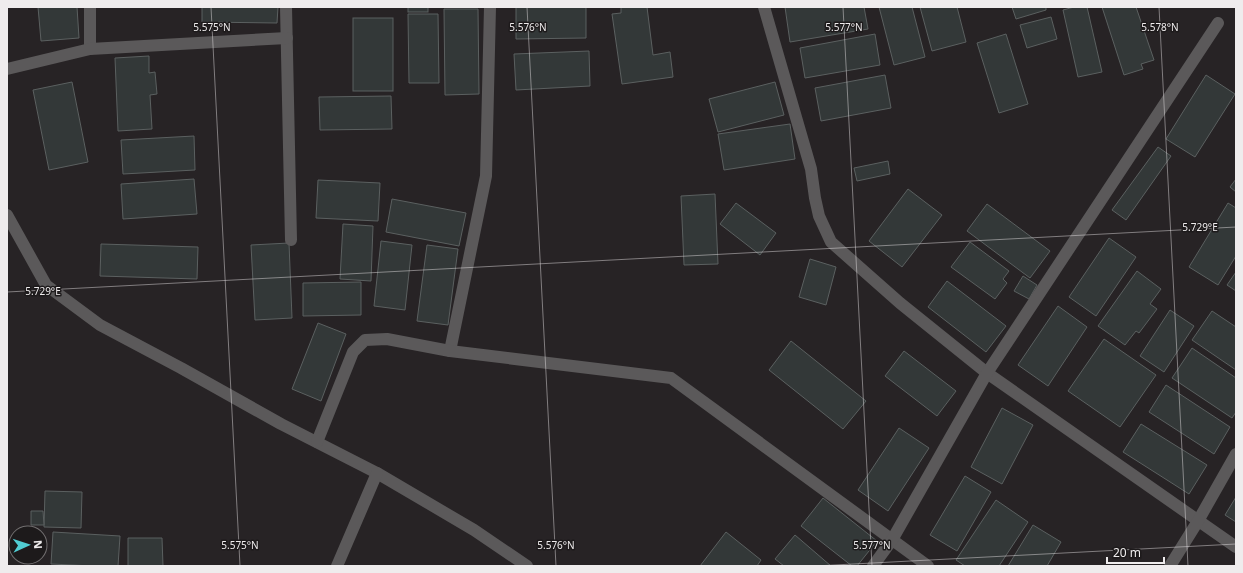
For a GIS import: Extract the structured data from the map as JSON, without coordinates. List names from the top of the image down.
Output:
{
  "scale_bar": "20 m",
  "north": "right",
  "coordinates": [
    "5.575°N",
    "5.576°N",
    "5.577°N",
    "5.578°N",
    "5.729°E"
  ]
}
